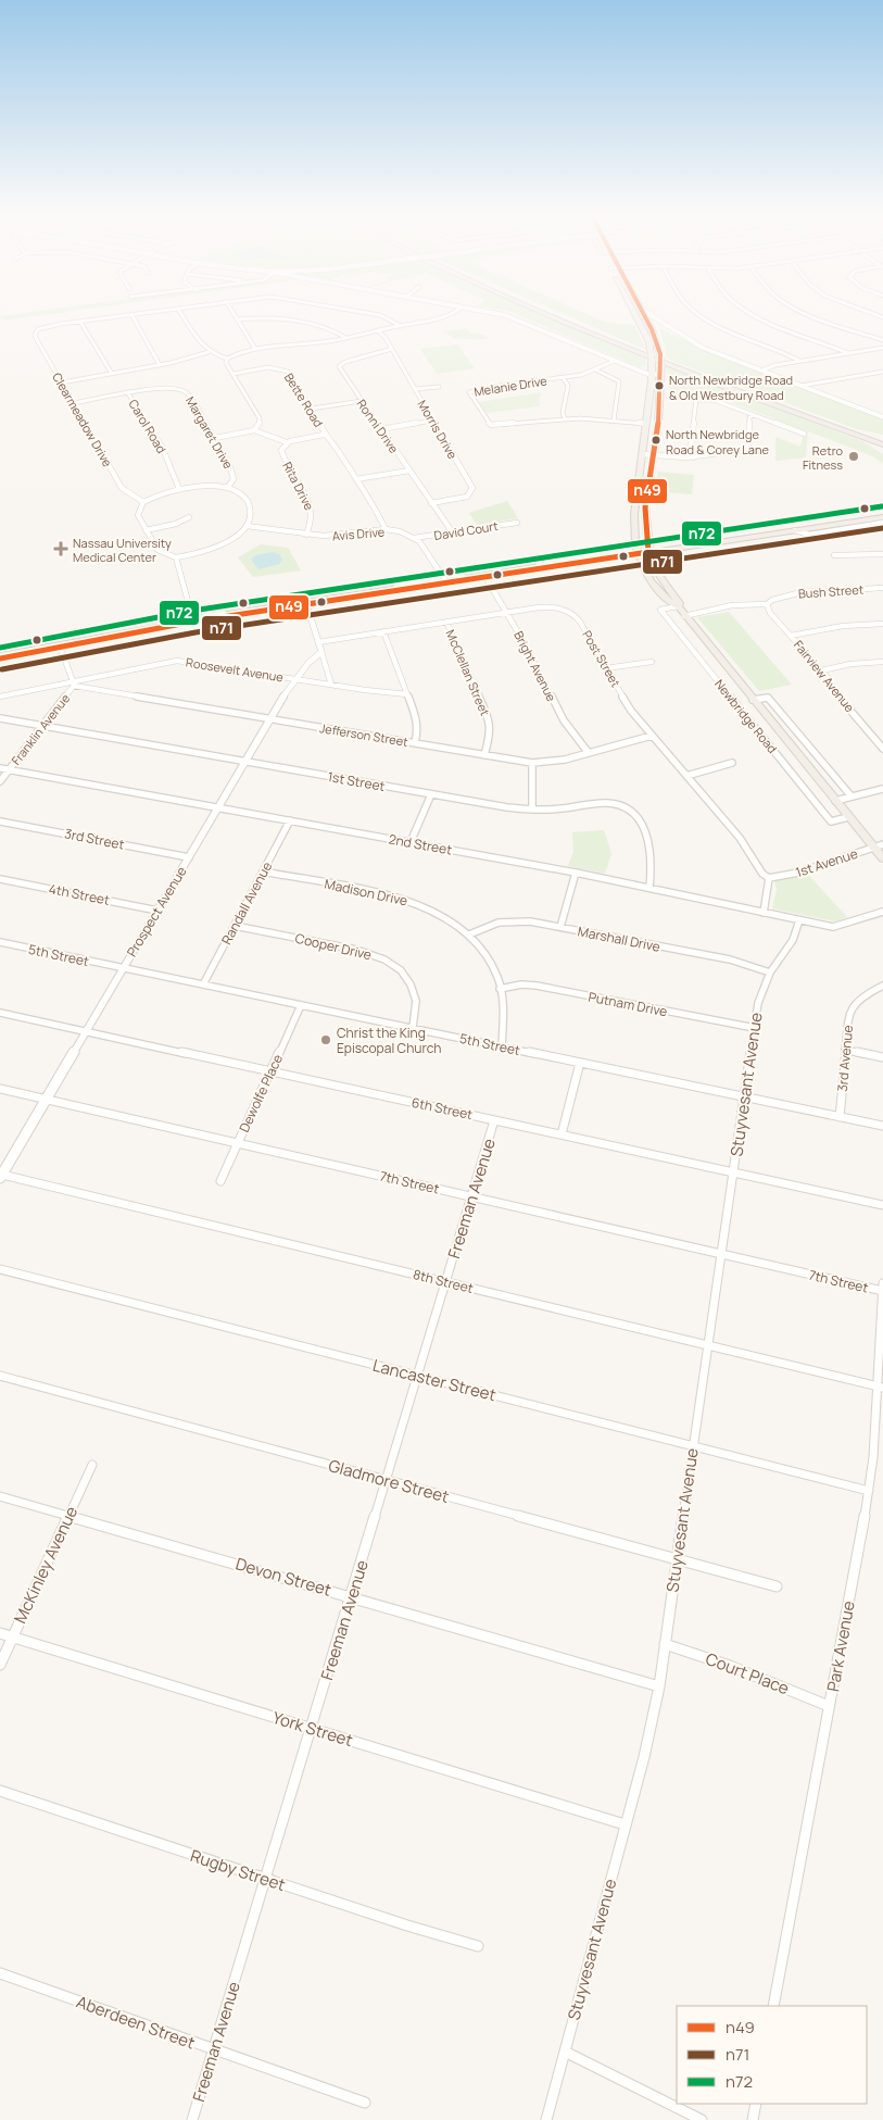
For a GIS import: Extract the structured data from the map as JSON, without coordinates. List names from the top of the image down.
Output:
{
  "streets": {
    "main road": ["Newbridge Road"],
    "street": [
      "Melanie Drive",
      "Bette Road",
      "Clearmeadow Drive",
      "Carol Road",
      "Ronni Drive",
      "Morris Drive",
      "Margaret Drive",
      "Rita Drive",
      "David Court",
      "Avis Drive",
      "Bush Street",
      "Post Street",
      "Bright Avenue",
      "Roosevelt Avenue",
      "McClellan Street",
      "Fairview Avenue",
      "Franklin Avenue",
      "Jefferson Street",
      "1st Street",
      "3rd Street",
      "2nd Street",
      "1st Avenue",
      "Madison Drive",
      "4th Street",
      "Randall Avenue",
      "Prospect Avenue",
      "Marshall Drive",
      "Cooper Drive",
      "5th Street",
      "Putnam Drive",
      "3rd Avenue",
      "Stuyvesant Avenue",
      "Dewolfe Place",
      "6th Street",
      "7th Street",
      "Freeman Avenue",
      "8th Street",
      "Lancaster Street",
      "Gladmore Street",
      "McKinley Avenue",
      "Devon Street",
      "Park Avenue",
      "Court Place",
      "York Street",
      "Rugby Street",
      "Aberdeen Street"
    ]
  },
  "crossings": [
    ["Bette Road", "Rita Drive"],
    ["Bette Road", "Avis Drive"],
    ["Clearmeadow Drive", "Carol Road"],
    ["Clearmeadow Drive", "Margaret Drive"],
    ["Clearmeadow Drive", "Avis Drive"],
    ["Carol Road", "Margaret Drive"],
    ["Carol Road", "Avis Drive"],
    ["Ronni Drive", "Morris Drive"],
    ["Ronni Drive", "David Court"],
    ["Margaret Drive", "Avis Drive"],
    ["Rita Drive", "Avis Drive"],
    ["David Court", "Avis Drive"],
    ["Bush Street", "Fairview Avenue"],
    ["Bush Street", "Newbridge Road"],
    ["Post Street", "Bright Avenue"],
    ["Post Street", "McClellan Street"],
    ["Post Street", "Jefferson Street"],
    ["Post Street", "1st Avenue"],
    ["Bright Avenue", "Jefferson Street"],
    ["Roosevelt Avenue", "Franklin Avenue"],
    ["Roosevelt Avenue", "Jefferson Street"],
    ["Roosevelt Avenue", "Prospect Avenue"],
    ["McClellan Street", "Jefferson Street"],
    ["Newbridge Road", "1st Avenue"],
    ["Franklin Avenue", "Jefferson Street"],
    ["Franklin Avenue", "1st Street"],
    ["Franklin Avenue", "2nd Street"],
    ["Jefferson Street", "Prospect Avenue"],
    ["1st Street", "2nd Street"],
    ["1st Street", "Prospect Avenue"],
    ["3rd Street", "Prospect Avenue"],
    ["2nd Street", "Randall Avenue"],
    ["2nd Street", "Prospect Avenue"],
    ["2nd Street", "Stuyvesant Avenue"],
    ["Madison Drive", "Randall Avenue"],
    ["Madison Drive", "Marshall Drive"],
    ["Madison Drive", "5th Street"],
    ["Madison Drive", "Putnam Drive"],
    ["4th Street", "Prospect Avenue"],
    ["Randall Avenue", "Cooper Drive"],
    ["Randall Avenue", "5th Street"],
    ["Prospect Avenue", "5th Street"],
    ["Prospect Avenue", "6th Street"],
    ["Prospect Avenue", "7th Street"],
    ["Prospect Avenue", "8th Street"],
    ["Marshall Drive", "Stuyvesant Avenue"],
    ["Cooper Drive", "5th Street"],
    ["5th Street", "3rd Avenue"],
    ["5th Street", "Stuyvesant Avenue"],
    ["5th Street", "Dewolfe Place"],
    ["Putnam Drive", "Stuyvesant Avenue"],
    ["Stuyvesant Avenue", "6th Street"],
    ["Stuyvesant Avenue", "7th Street"],
    ["Stuyvesant Avenue", "8th Street"],
    ["Stuyvesant Avenue", "Lancaster Street"],
    ["Stuyvesant Avenue", "Gladmore Street"],
    ["Stuyvesant Avenue", "Devon Street"],
    ["Stuyvesant Avenue", "Court Place"],
    ["Stuyvesant Avenue", "York Street"],
    ["Dewolfe Place", "6th Street"],
    ["Dewolfe Place", "7th Street"],
    ["6th Street", "Freeman Avenue"],
    ["7th Street", "Freeman Avenue"],
    ["7th Street", "Park Avenue"],
    ["Freeman Avenue", "8th Street"],
    ["Freeman Avenue", "Lancaster Street"],
    ["Freeman Avenue", "Gladmore Street"],
    ["Freeman Avenue", "Devon Street"],
    ["Freeman Avenue", "York Street"],
    ["Freeman Avenue", "Rugby Street"],
    ["Freeman Avenue", "Aberdeen Street"],
    ["8th Street", "Park Avenue"],
    ["Lancaster Street", "Park Avenue"],
    ["McKinley Avenue", "Devon Street"],
    ["McKinley Avenue", "York Street"],
    ["Park Avenue", "Court Place"]
  ],
  "places": {
    "other": [
      "North Newbridge Road & Old Westbury Road",
      "North Newbridge Road & Corey Lane",
      "Retro Fitness",
      "Christ the King Episcopal Church"
    ],
    "health": ["Nassau University Medical Center"]
  },
  "lines": ["transit line n49", "transit line n72", "transit line n71"],
  "legend": ["n49", "n71", "n72"]
}
